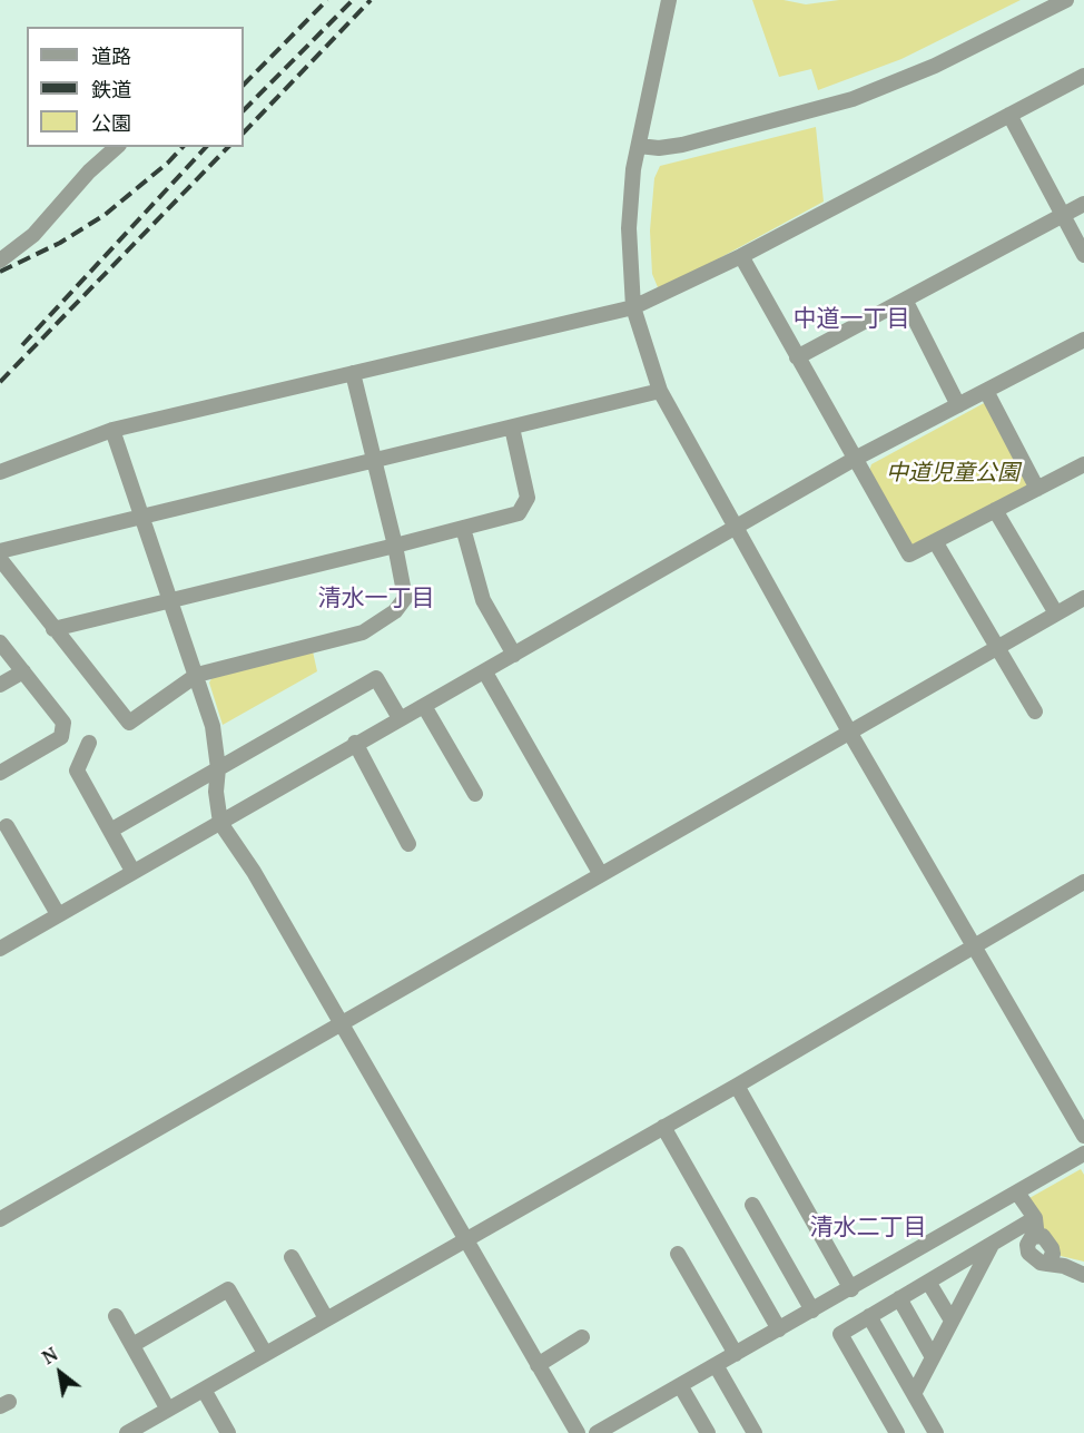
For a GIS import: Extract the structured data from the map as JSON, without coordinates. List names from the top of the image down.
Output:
{
  "districts": ["中道一丁目", "清水一丁目", "清水二丁目"],
  "parks": ["中道児童公園"],
  "legend": ["道路", "鉄道", "公園"],
  "north": "top left"
}
